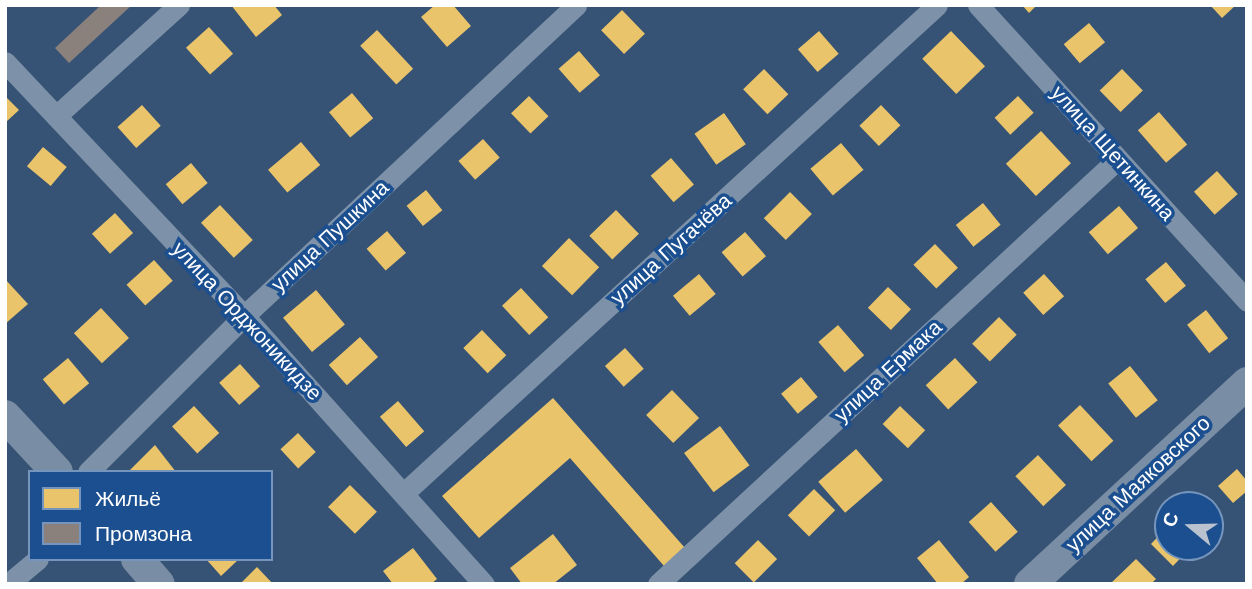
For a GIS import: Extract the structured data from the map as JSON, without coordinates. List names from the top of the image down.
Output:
{
  "streets": {
    "street": [
      "улица Щетинкина",
      "улица Пушкина",
      "улица Пугачёва",
      "улица Орджоникидзе",
      "улица Ермака",
      "улица Маяковского"
    ]
  },
  "crossings": [
    ["улица Щетинкина", "улица Ермака"],
    ["улица Пушкина", "улица Орджоникидзе"],
    ["улица Пугачёва", "улица Орджоникидзе"]
  ],
  "legend": ["Жильё", "Промзона"],
  "north": "left"
}
